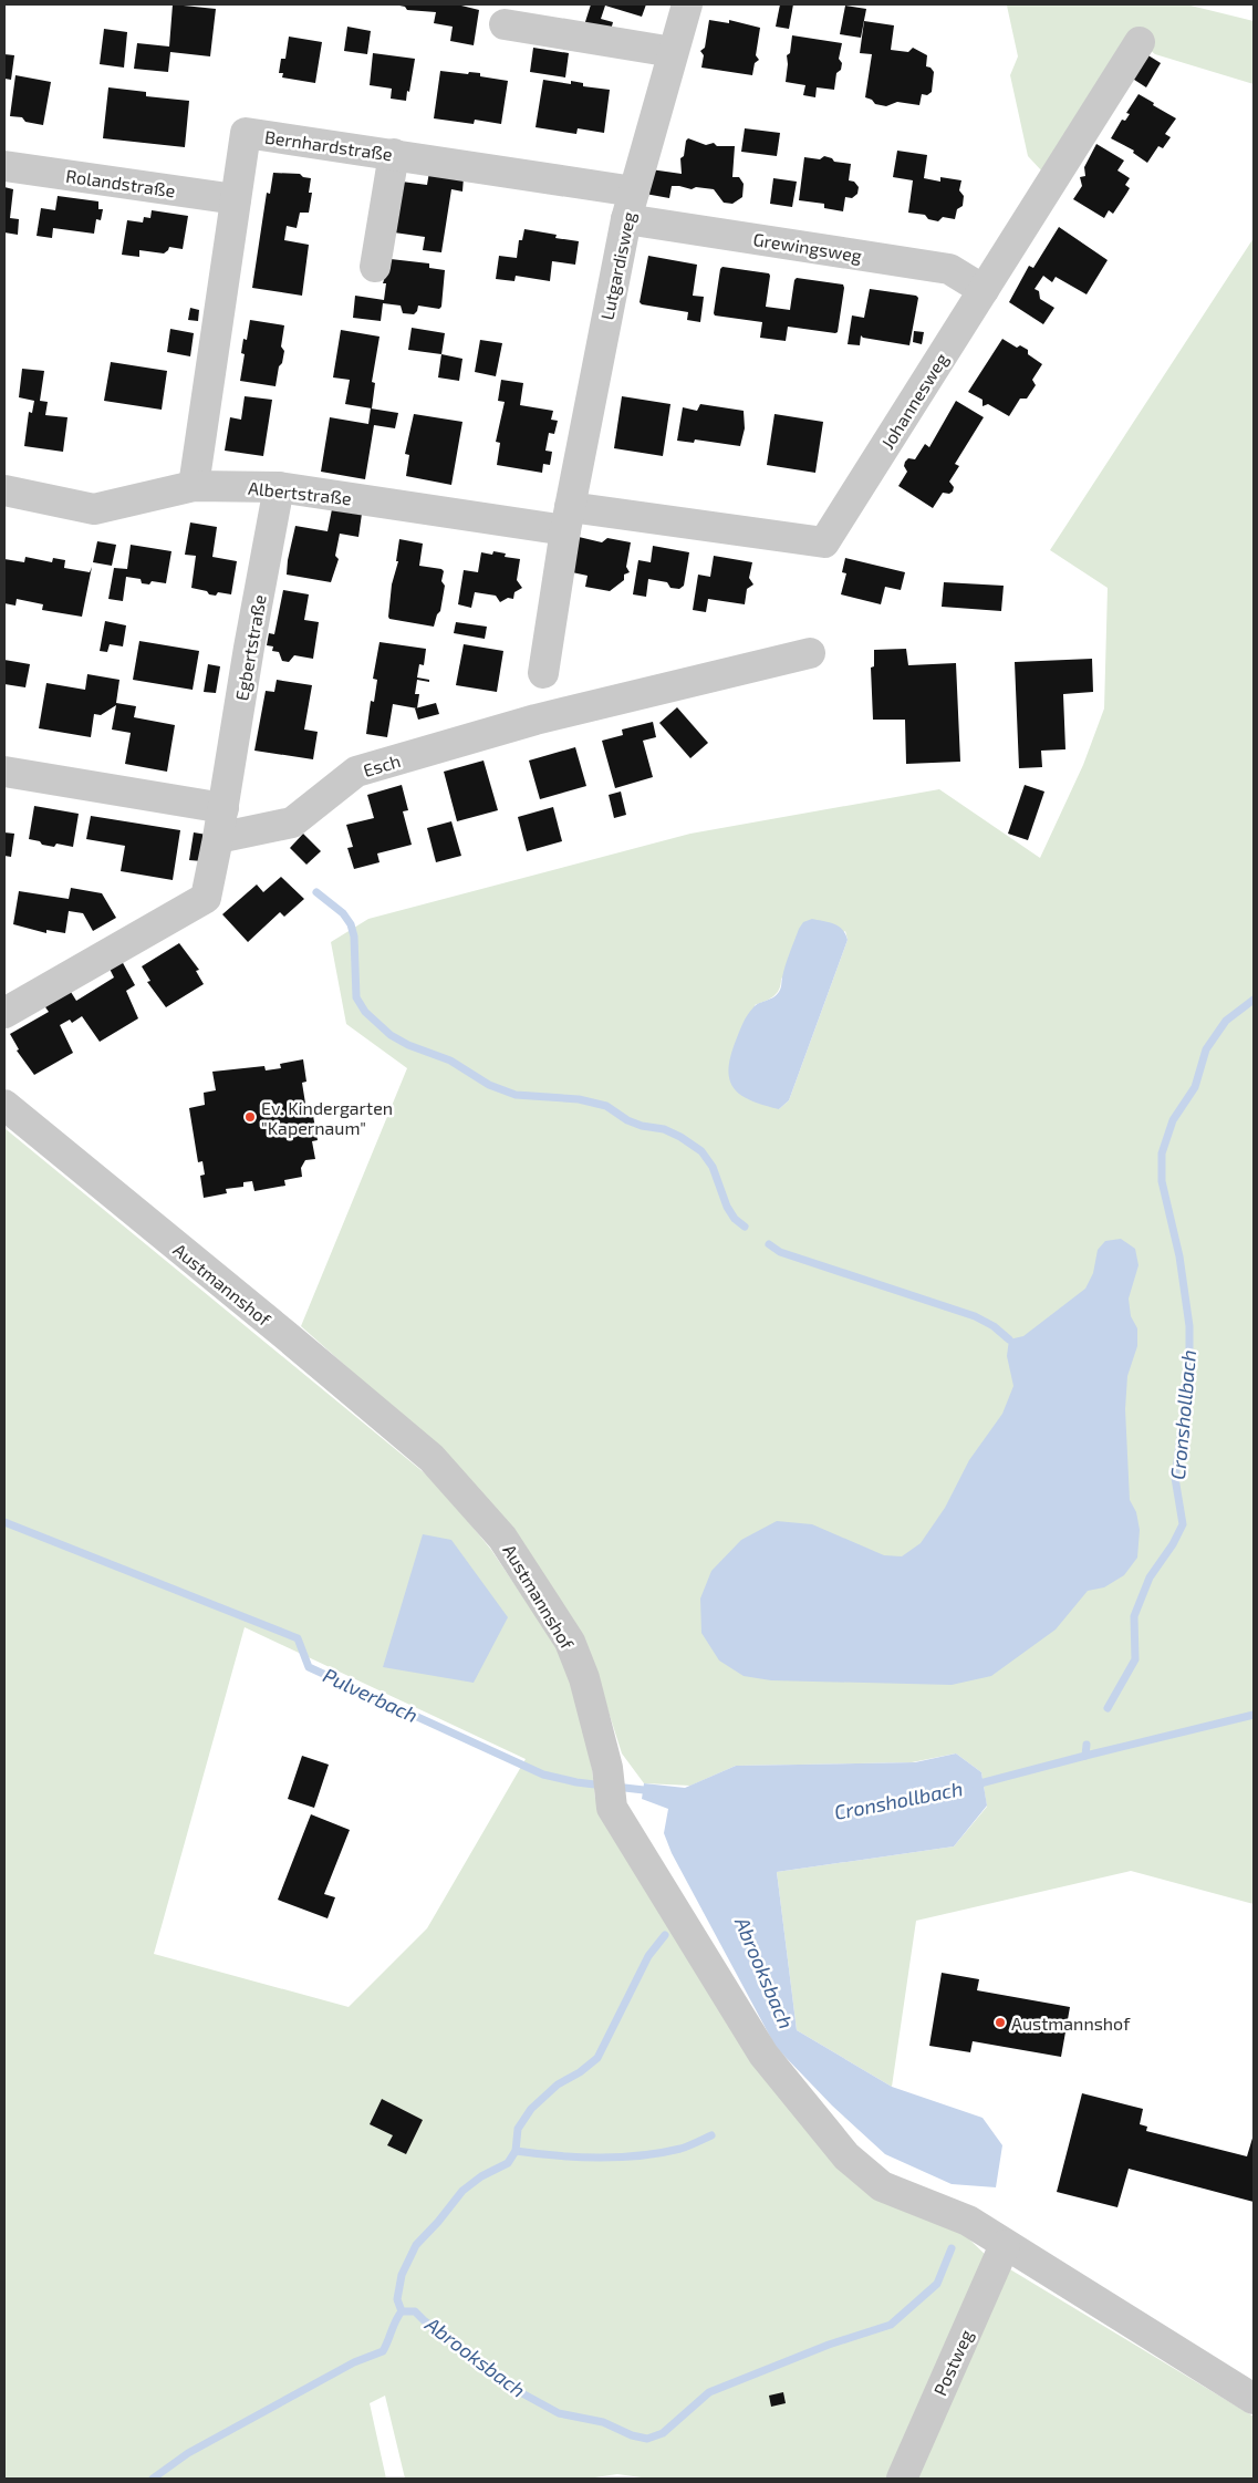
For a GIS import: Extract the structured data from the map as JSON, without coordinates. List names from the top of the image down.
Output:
{
  "streets": {
    "street": [
      "Bernhardstraße",
      "Rolandstraße",
      "Grewingsweg",
      "Lutgardisweg",
      "Johannesweg",
      "Albertstraße",
      "Egbertstraße",
      "Esch",
      "Austmannshof",
      "Postweg"
    ]
  },
  "crossings": [
    ["Bernhardstraße", "Rolandstraße"],
    ["Bernhardstraße", "Grewingsweg"],
    ["Bernhardstraße", "Lutgardisweg"],
    ["Bernhardstraße", "Albertstraße"],
    ["Grewingsweg", "Lutgardisweg"],
    ["Grewingsweg", "Johannesweg"],
    ["Lutgardisweg", "Johannesweg"],
    ["Lutgardisweg", "Albertstraße"],
    ["Johannesweg", "Albertstraße"],
    ["Albertstraße", "Egbertstraße"],
    ["Egbertstraße", "Esch"],
    ["Austmannshof", "Postweg"]
  ],
  "water": ["Cronshollbach", "Pulverbach", "Abrooksbach"],
  "places": ["Ev. Kindergarten \"Kapernaum\"", "Austmannshof"]
}
